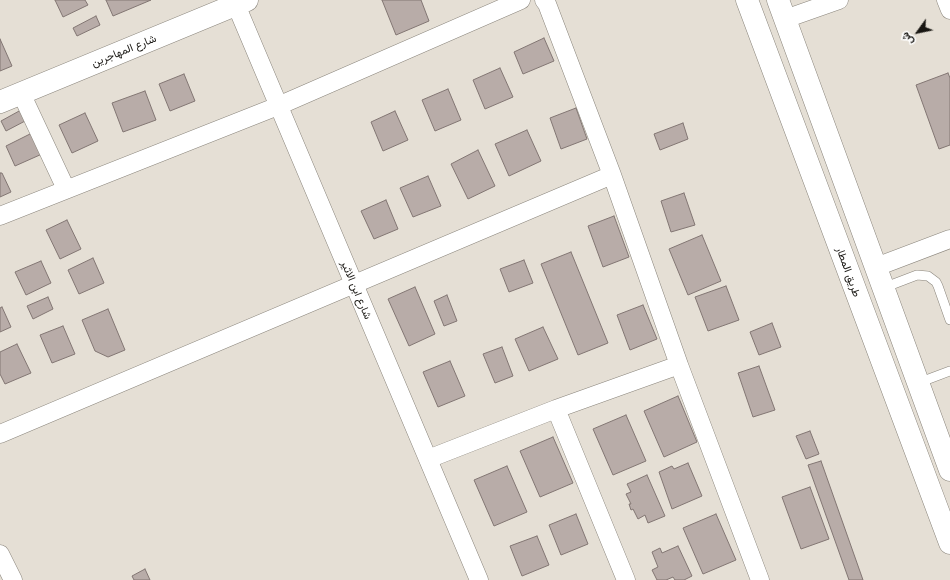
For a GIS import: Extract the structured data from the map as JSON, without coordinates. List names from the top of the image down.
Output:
{
  "streets": {
    "main road": ["شارع المهاجرين", "طريق المطار"],
    "street": ["شارع ابن الاثير"]
  },
  "crossings": [
    ["شارع المهاجرين", "شارع ابن الاثير"]
  ],
  "north": "bottom left"
}
